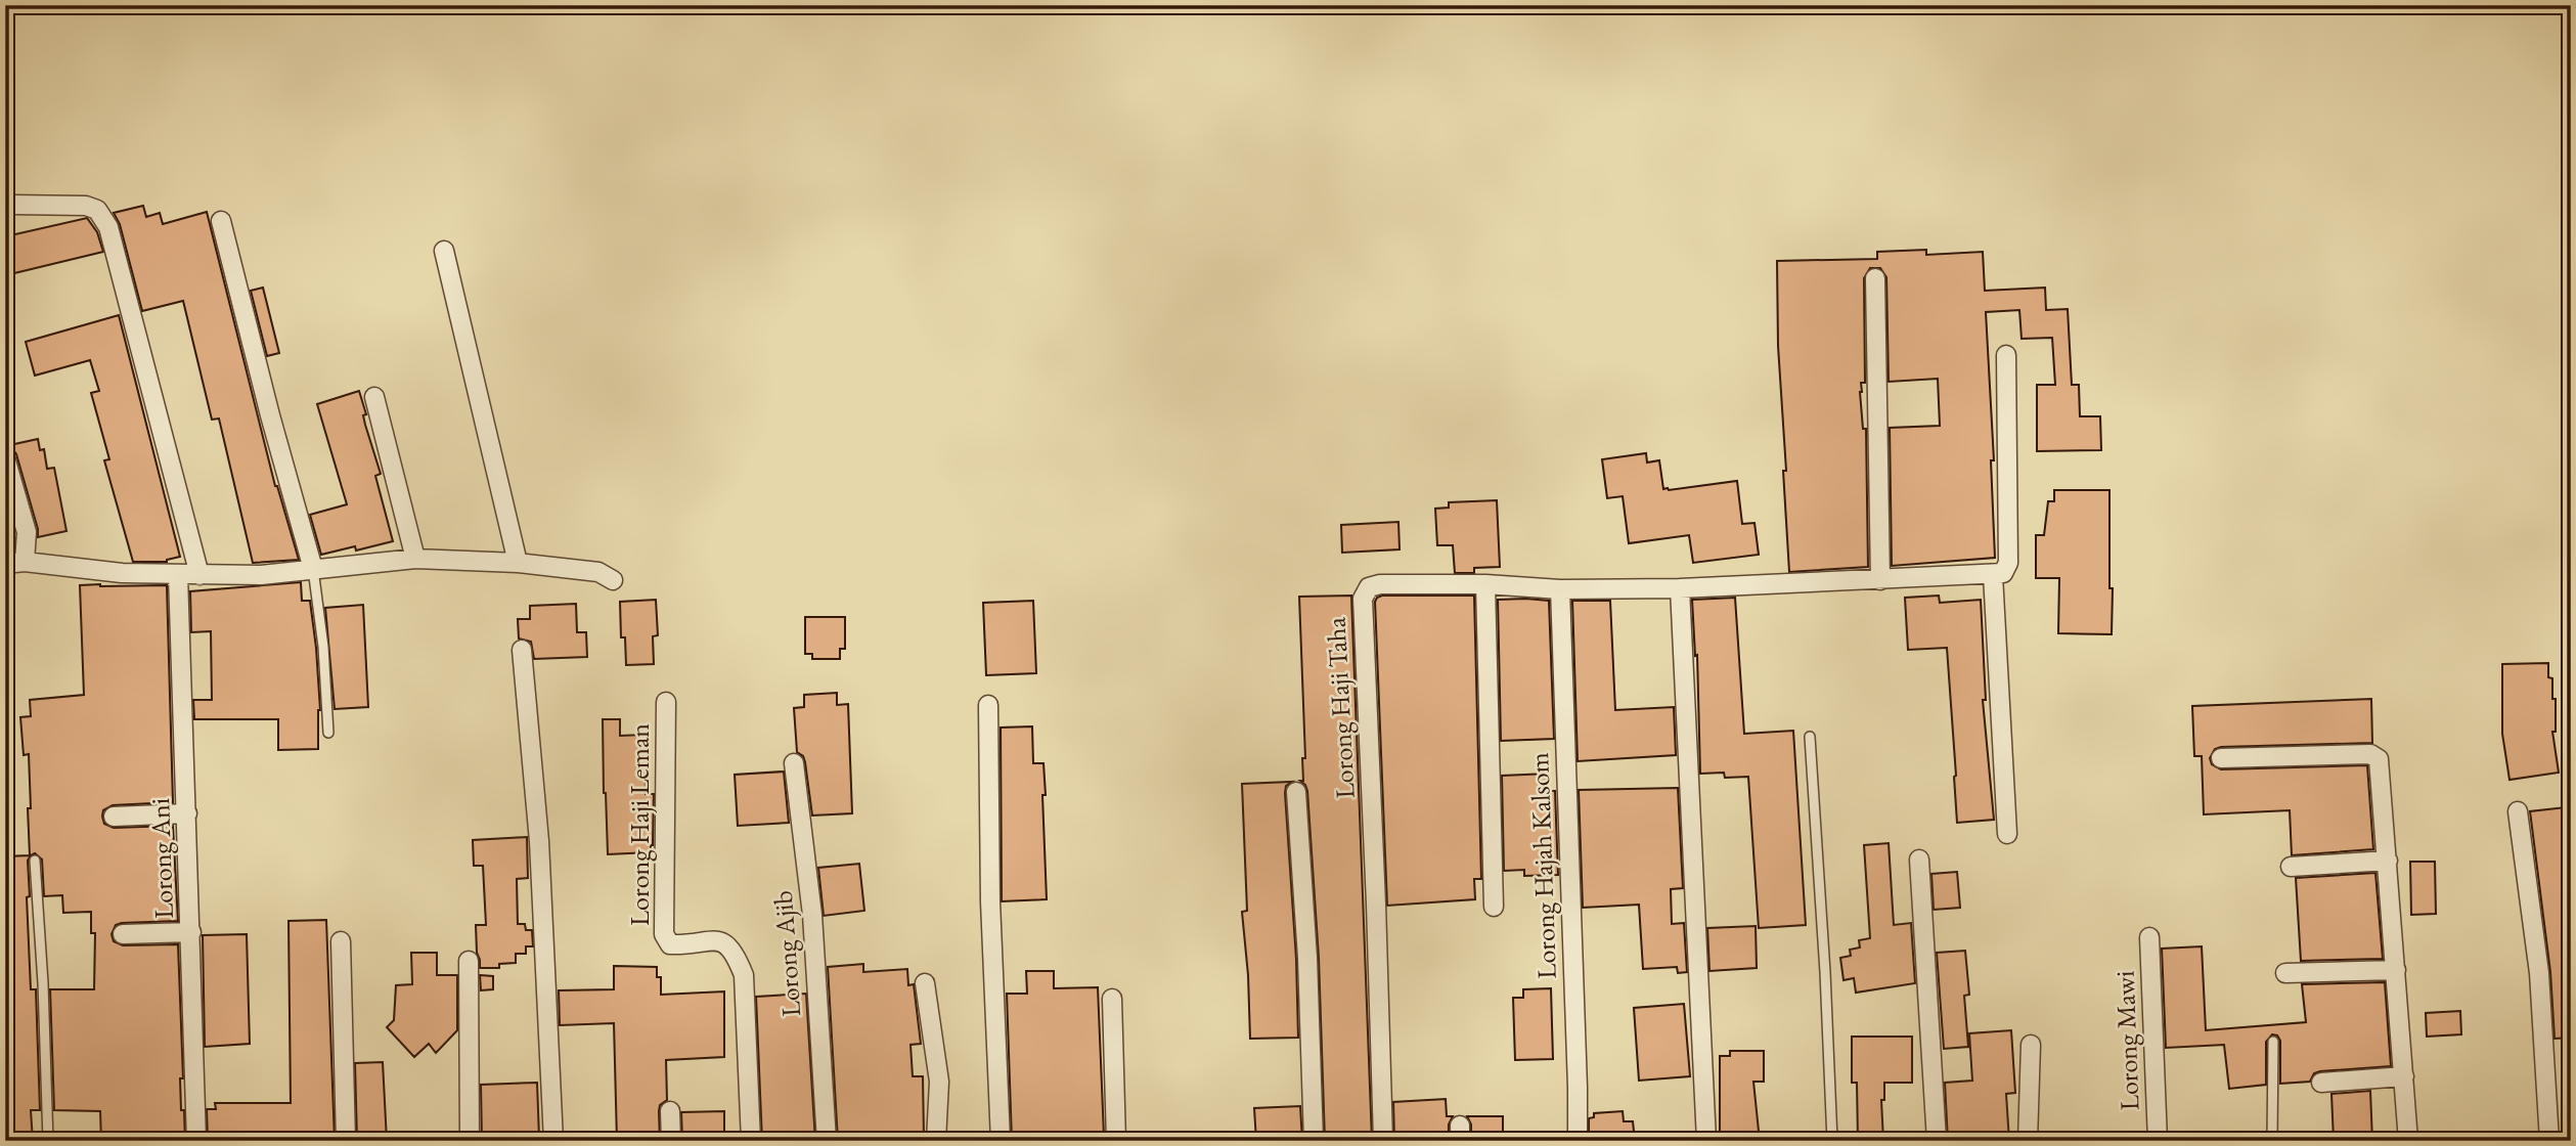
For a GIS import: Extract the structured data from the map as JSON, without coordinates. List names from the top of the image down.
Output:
{
  "streets": {
    "street": [
      "Lorong Haji Taha",
      "Lorong Haji Leman",
      "Lorong Ani",
      "Lorong Hajah Kalsom",
      "Lorong Ajib",
      "Lorong Mawi"
    ]
  },
  "crossings": [
    ["Lorong Haji Taha", "Lorong Hajah Kalsom"]
  ]
}
